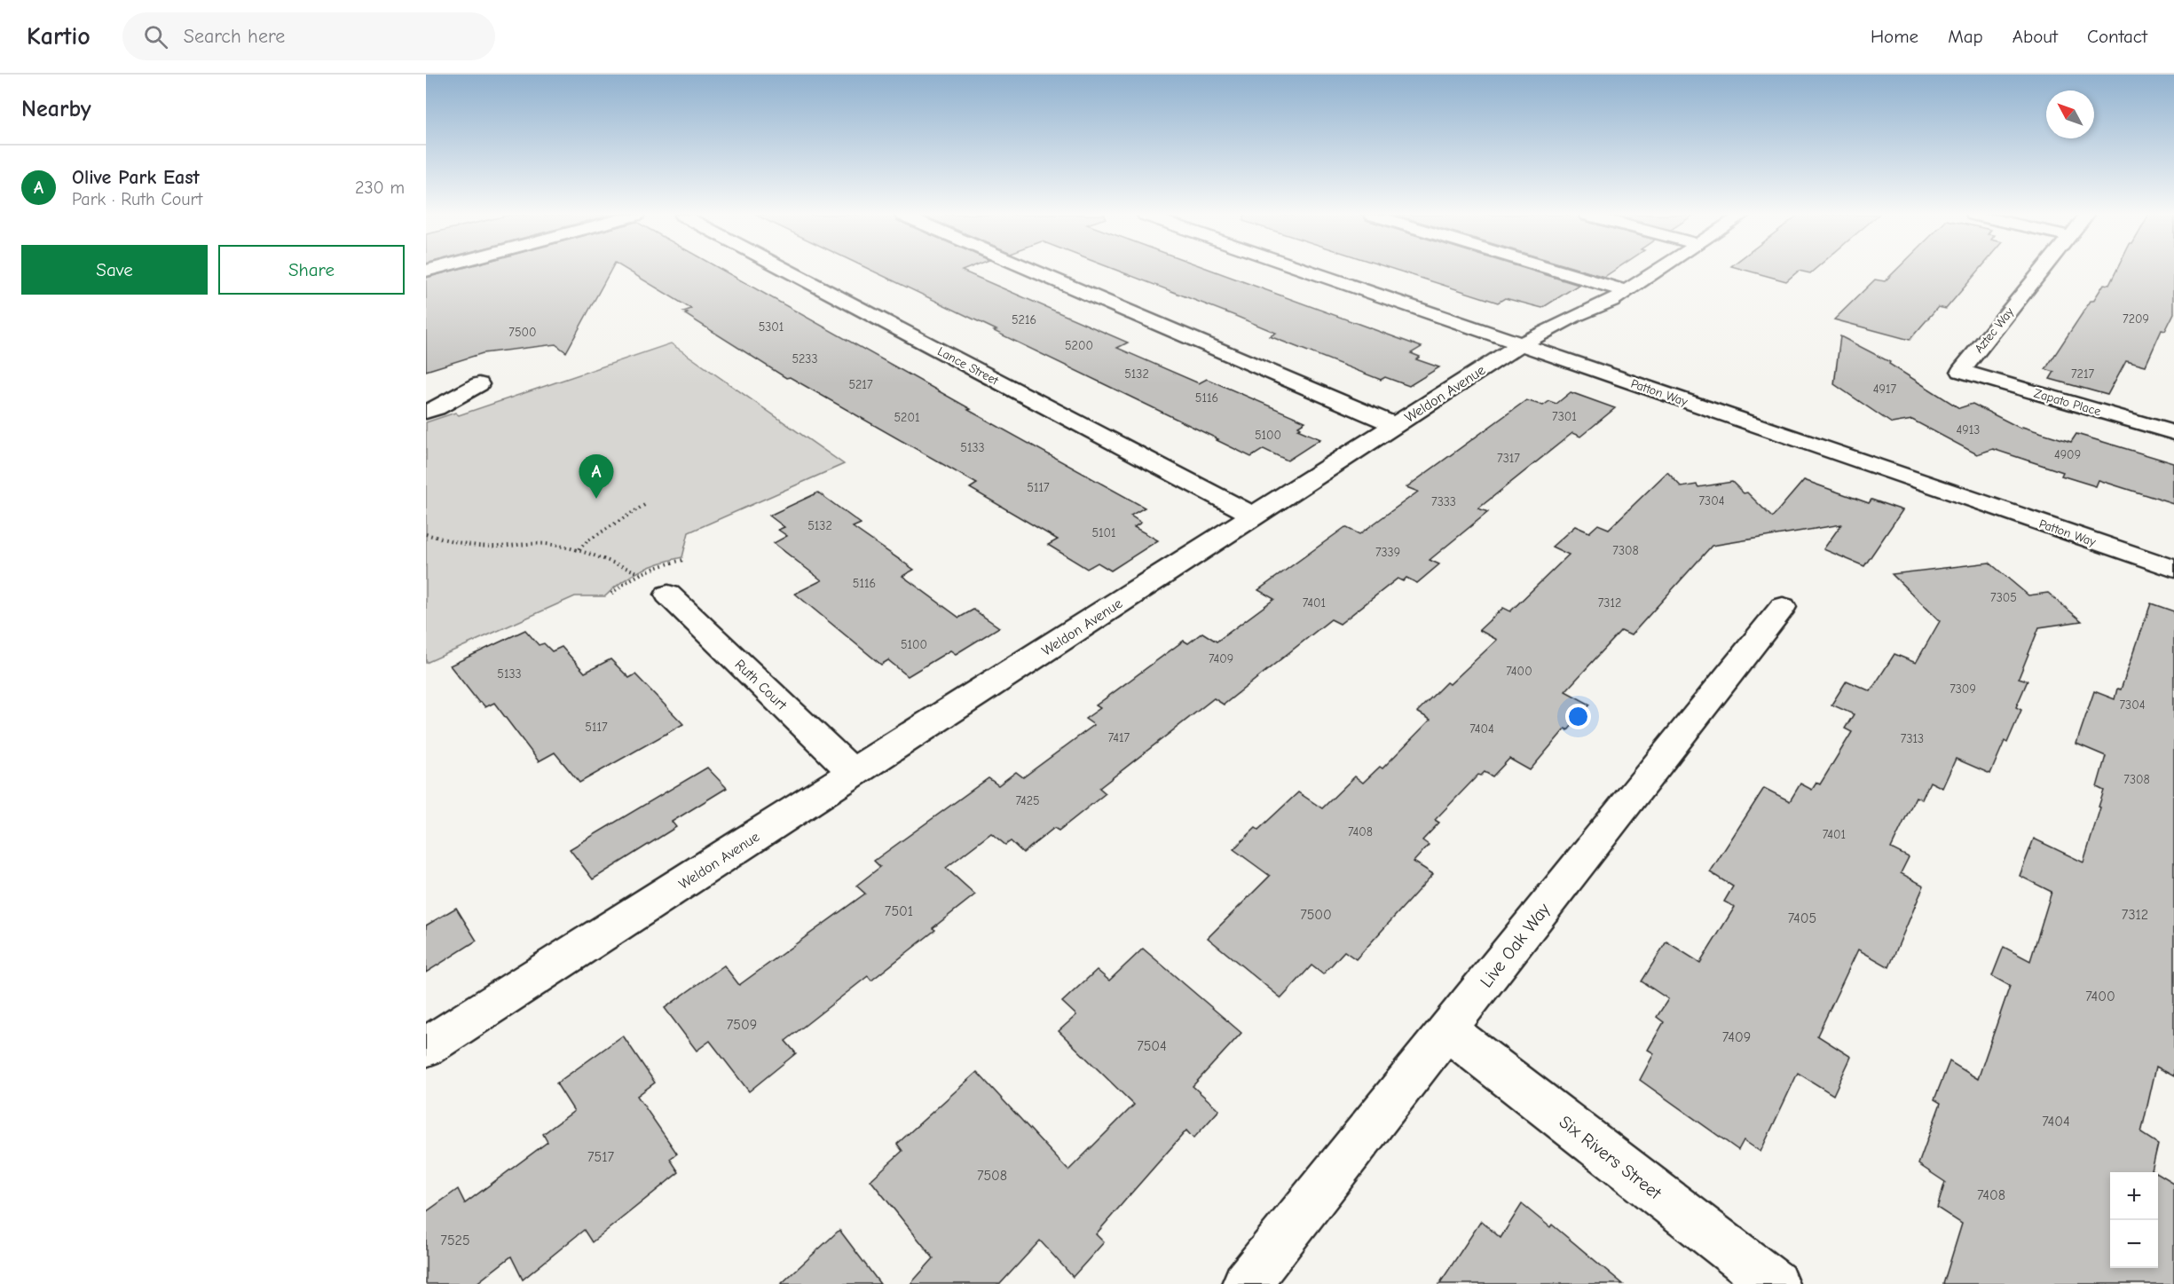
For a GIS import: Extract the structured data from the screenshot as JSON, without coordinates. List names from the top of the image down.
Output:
{
  "streets": {
    "street": [
      "Aztec Way",
      "Lance Street",
      "Patton Way",
      "Weldon Avenue",
      "Zapato Place",
      "Ruth Court",
      "Live Oak Way",
      "Six Rivers Street"
    ]
  },
  "crossings": [
    ["Aztec Way", "Zapato Place"],
    ["Lance Street", "Weldon Avenue"],
    ["Patton Way", "Weldon Avenue"],
    ["Weldon Avenue", "Ruth Court"],
    ["Live Oak Way", "Six Rivers Street"]
  ],
  "house_numbers": [
    "7209",
    "5216",
    "5301",
    "7500",
    "5200",
    "5233",
    "5132",
    "7217",
    "5217",
    "4917",
    "5116",
    "7301",
    "5201",
    "4913",
    "5100",
    "5133",
    "4909",
    "7317",
    "5117",
    "7304",
    "7333",
    "5132",
    "5101",
    "7308",
    "7339",
    "5116",
    "7305",
    "7401",
    "7312",
    "5100",
    "7409",
    "7400",
    "5133",
    "7309",
    "7304",
    "5117",
    "7404",
    "7417",
    "7313",
    "7308",
    "7425",
    "7408",
    "7401",
    "7501",
    "7500",
    "7312",
    "7405",
    "7400",
    "7509",
    "7409",
    "7504",
    "7404",
    "7517",
    "7508",
    "7408",
    "7525"
  ],
  "north": "top left",
  "page": {
    "header": "Kartio",
    "search": "Search here",
    "nav": [
      "Home",
      "Map",
      "About",
      "Contact"
    ],
    "heading": "Nearby",
    "list": [
      {
        "mark": "A",
        "name": "Olive Park East",
        "note": "Park · Ruth Court",
        "value": "230 m"
      }
    ],
    "buttons": ["Save", "Share"],
    "pins": "A",
    "map_buttons": ["+", "−"]
  }
}
